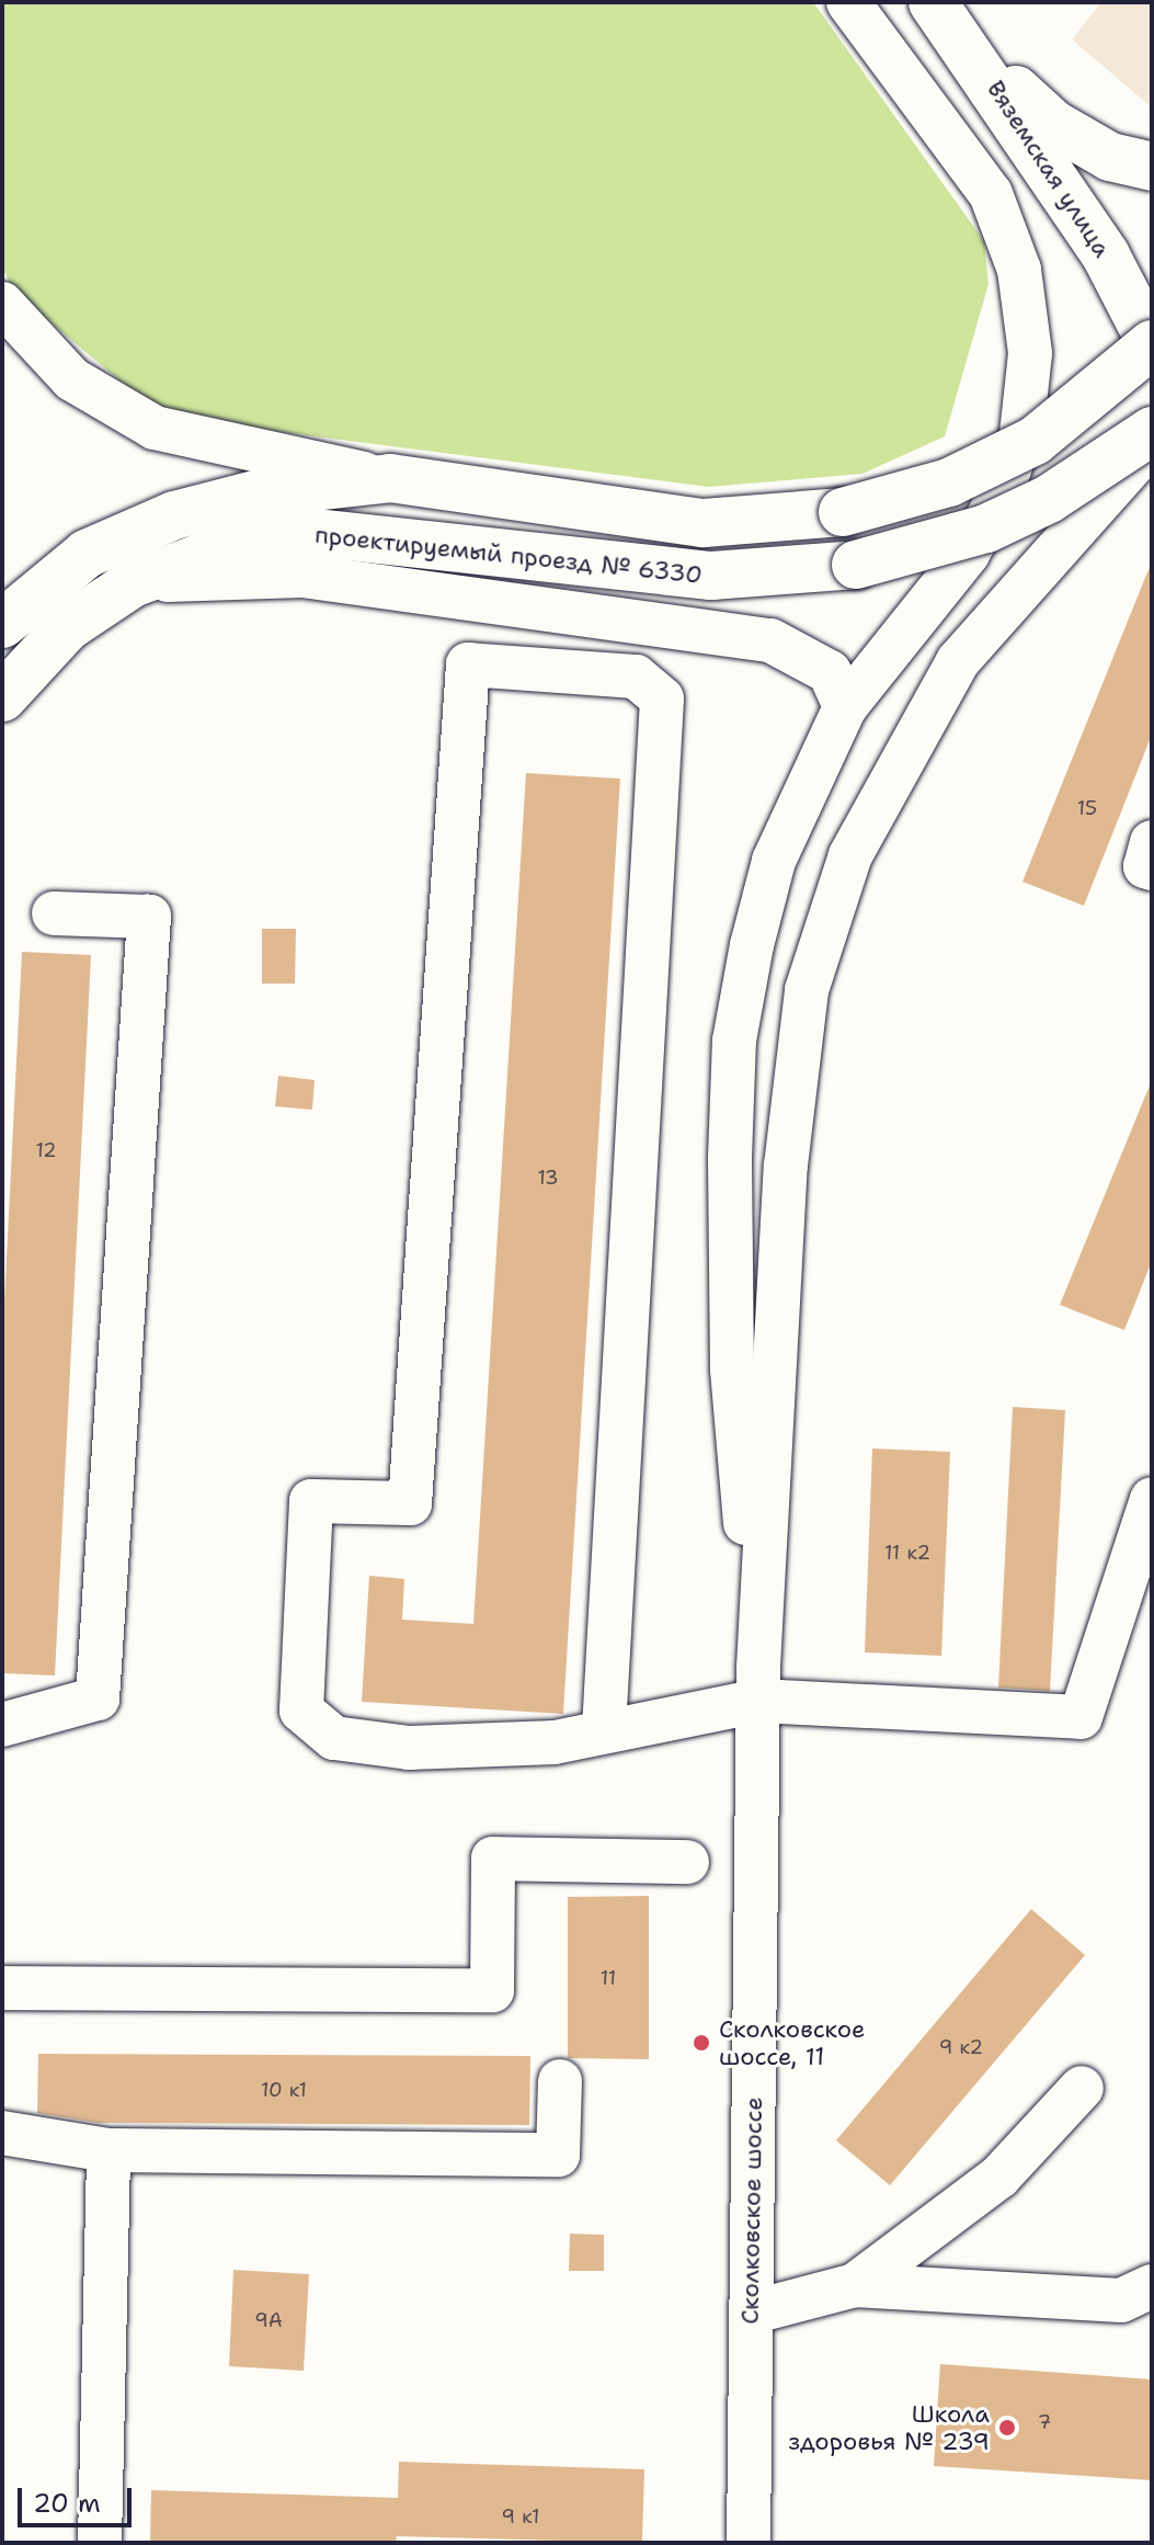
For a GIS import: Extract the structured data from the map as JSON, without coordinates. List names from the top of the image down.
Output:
{
  "streets": {
    "main road": ["Вяземская улица", "проектируемый проезд № 6330"],
    "street": ["Сколковское шоссе"]
  },
  "crossings": [
    ["Вяземская улица", "проектируемый проезд № 6330"]
  ],
  "places": ["Сколковское шоссе, 11", "Школа здоровья № 239"],
  "house_numbers": [
    "15",
    "12",
    "13",
    "11 к2",
    "11",
    "9 к2",
    "10 к1",
    "9А",
    "7",
    "9 к1"
  ],
  "scale_bar": "20 m"
}
